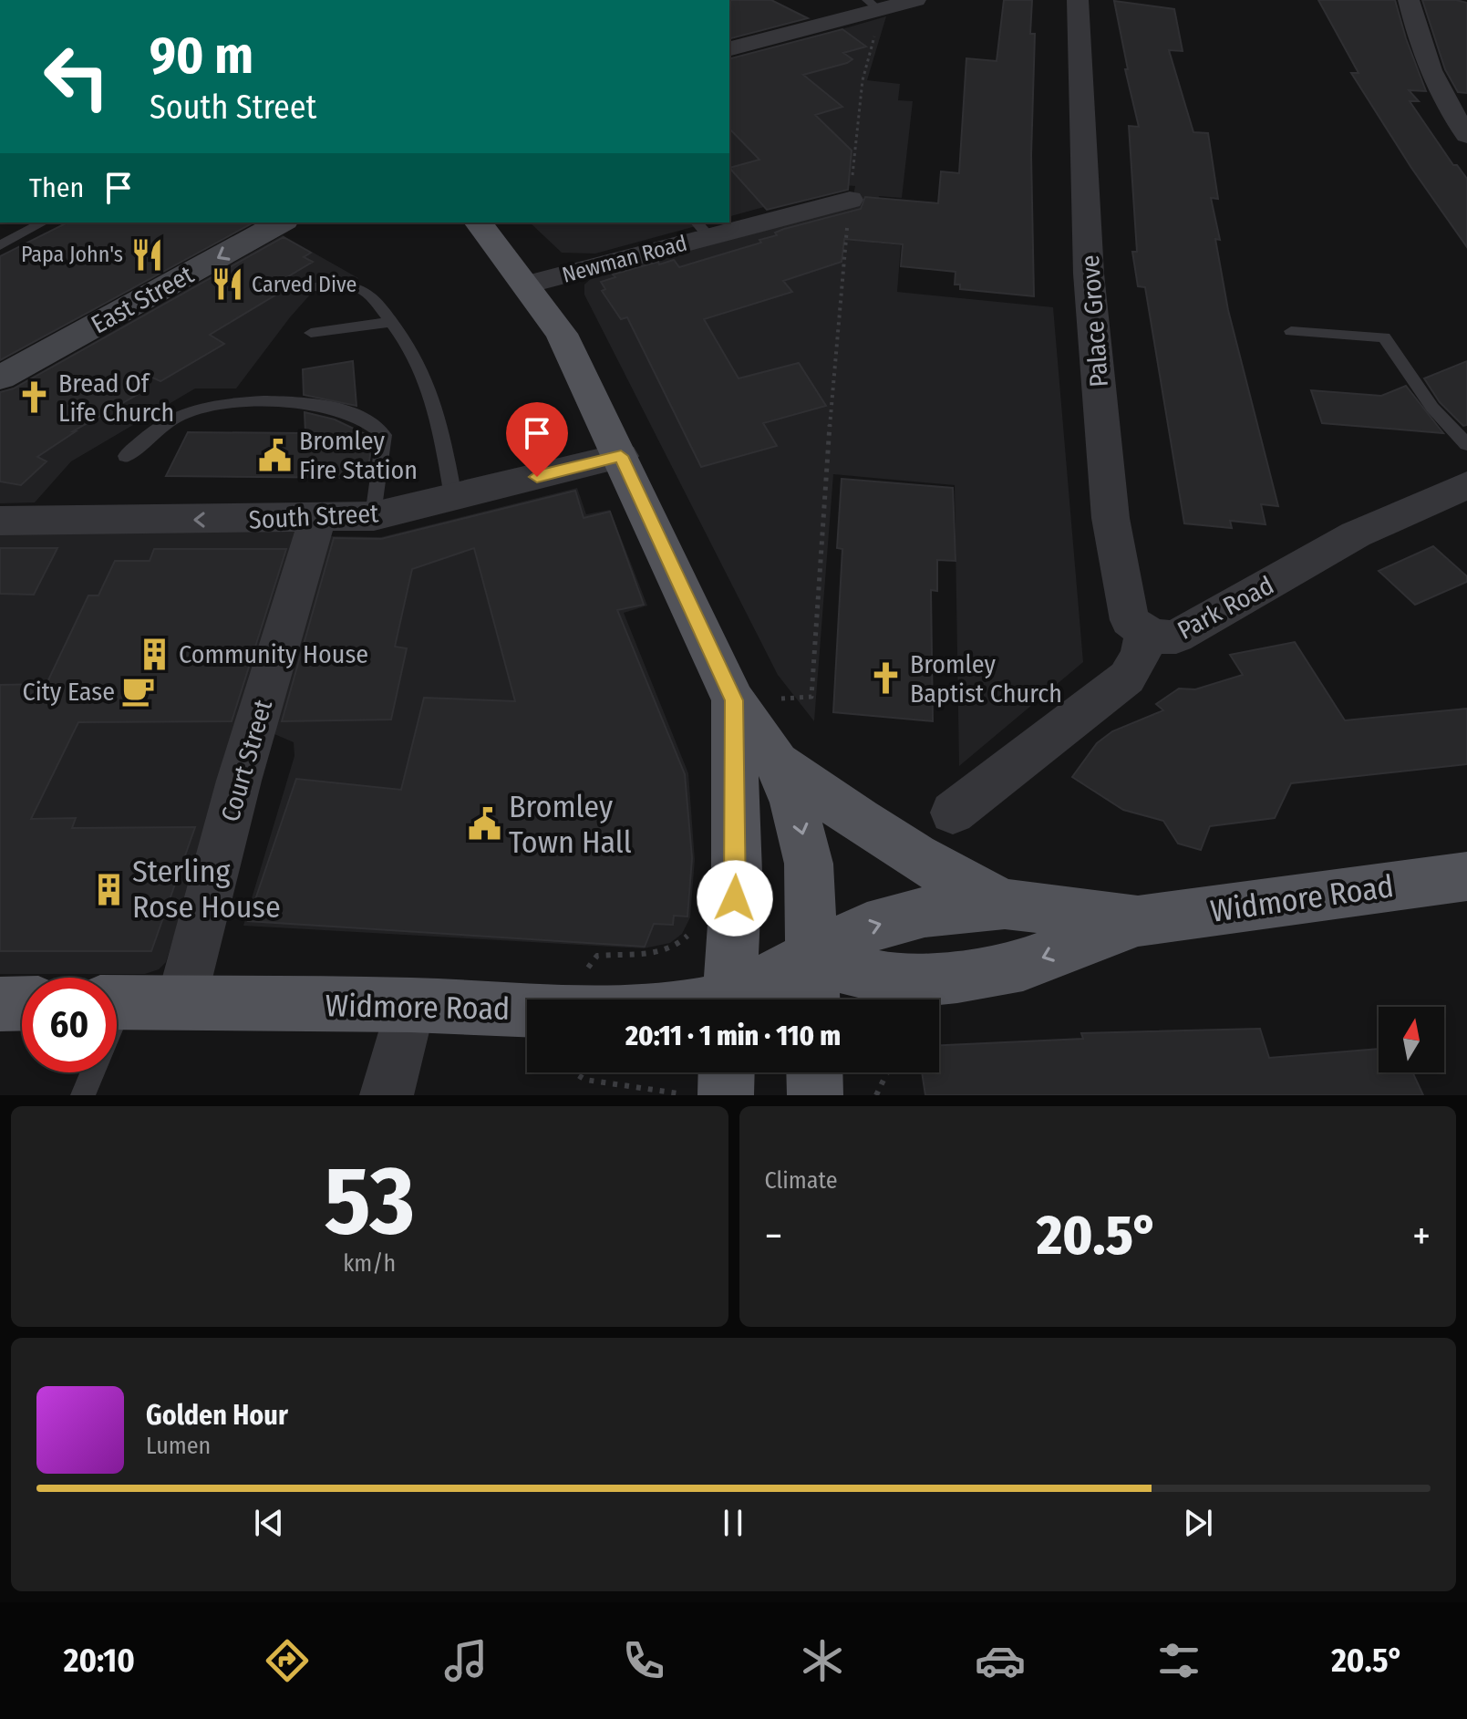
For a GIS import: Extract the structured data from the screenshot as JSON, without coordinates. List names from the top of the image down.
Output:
{
  "streets": {
    "main road": ["Widmore Road"],
    "street": [
      "Newman Road",
      "East Street",
      "Palace Grove",
      "South Street",
      "Park Road",
      "Court Street"
    ]
  },
  "crossings": [
    ["Palace Grove", "Park Road"],
    ["South Street", "Court Street"],
    ["Court Street", "Widmore Road"]
  ],
  "one_way": ["East Street", "South Street"],
  "places": {
    "restaurant": ["Papa John's", "Carved Dive"],
    "church": ["Bread Of Life Church", "Bromley Baptist Church"],
    "public building": ["Bromley Fire Station", "Bromley Town Hall"],
    "building": ["Community House", "Sterling Rose House"],
    "cafe": ["City Ease"]
  },
  "north": "top",
  "page": {
    "turn": ["90 m", "South Street"],
    "then": "Then",
    "limit": "60",
    "trip": "20:11 · 1 min · 110 m",
    "tile": [
      ["53", "km/h"],
      "Climate"
    ],
    "heat": ["−", "20.5°", "+"],
    "song": ["Golden Hour", "Lumen"],
    "tabs": ["20:10", "20.5°"]
  }
}
